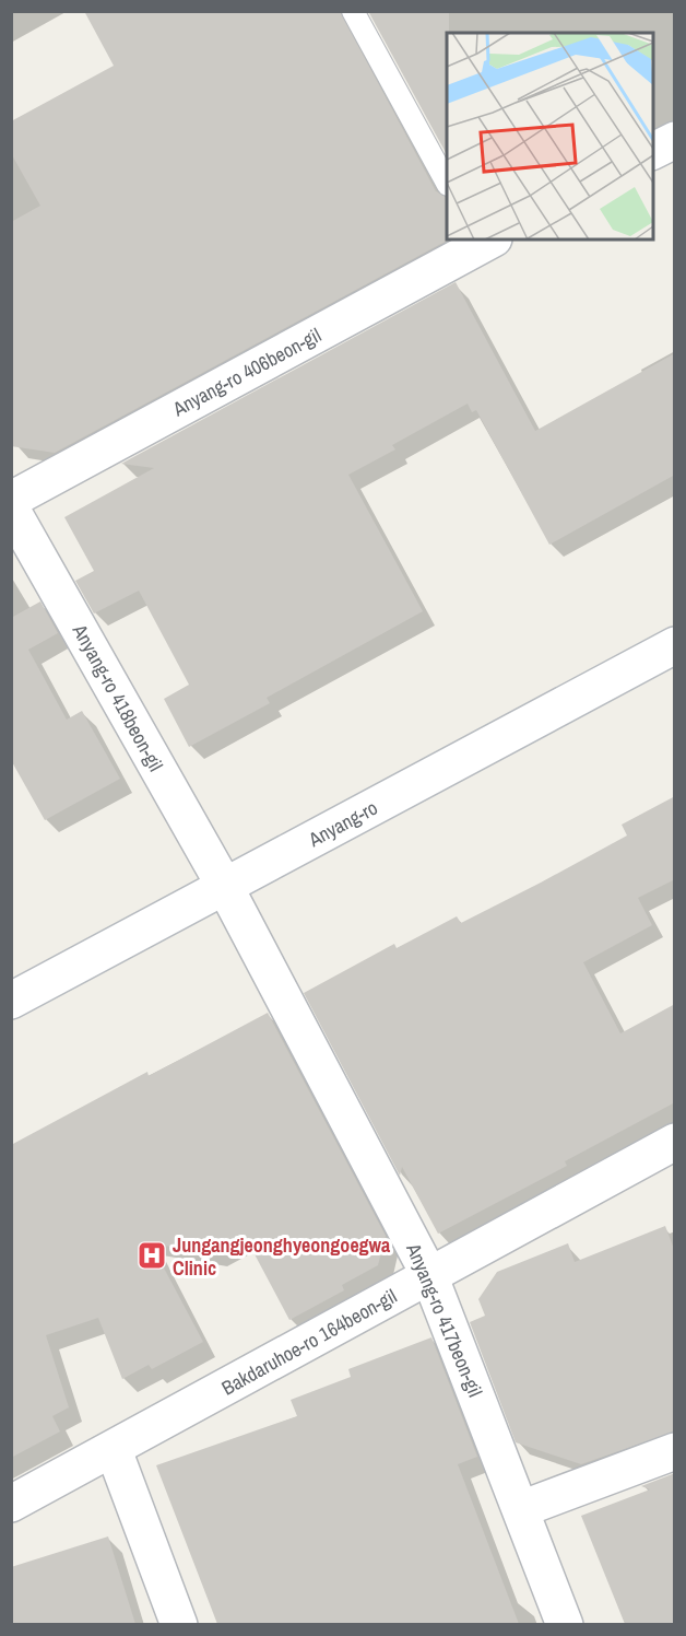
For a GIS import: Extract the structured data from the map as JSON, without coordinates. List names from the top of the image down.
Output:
{
  "streets": {
    "street": [
      "Anyang-ro 406beon-gil",
      "Anyang-ro 418beon-gil",
      "Anyang-ro",
      "Anyang-ro 417beon-gil",
      "Bakdaruhoe-ro 164beon-gil"
    ]
  },
  "crossings": [
    ["Anyang-ro 418beon-gil", "Anyang-ro"],
    ["Anyang-ro 418beon-gil", "Anyang-ro 417beon-gil"],
    ["Anyang-ro", "Anyang-ro 417beon-gil"],
    ["Anyang-ro 417beon-gil", "Bakdaruhoe-ro 164beon-gil"]
  ],
  "places": {
    "hospital": ["Jungangjeonghyeongoegwa Clinic"]
  }
}
